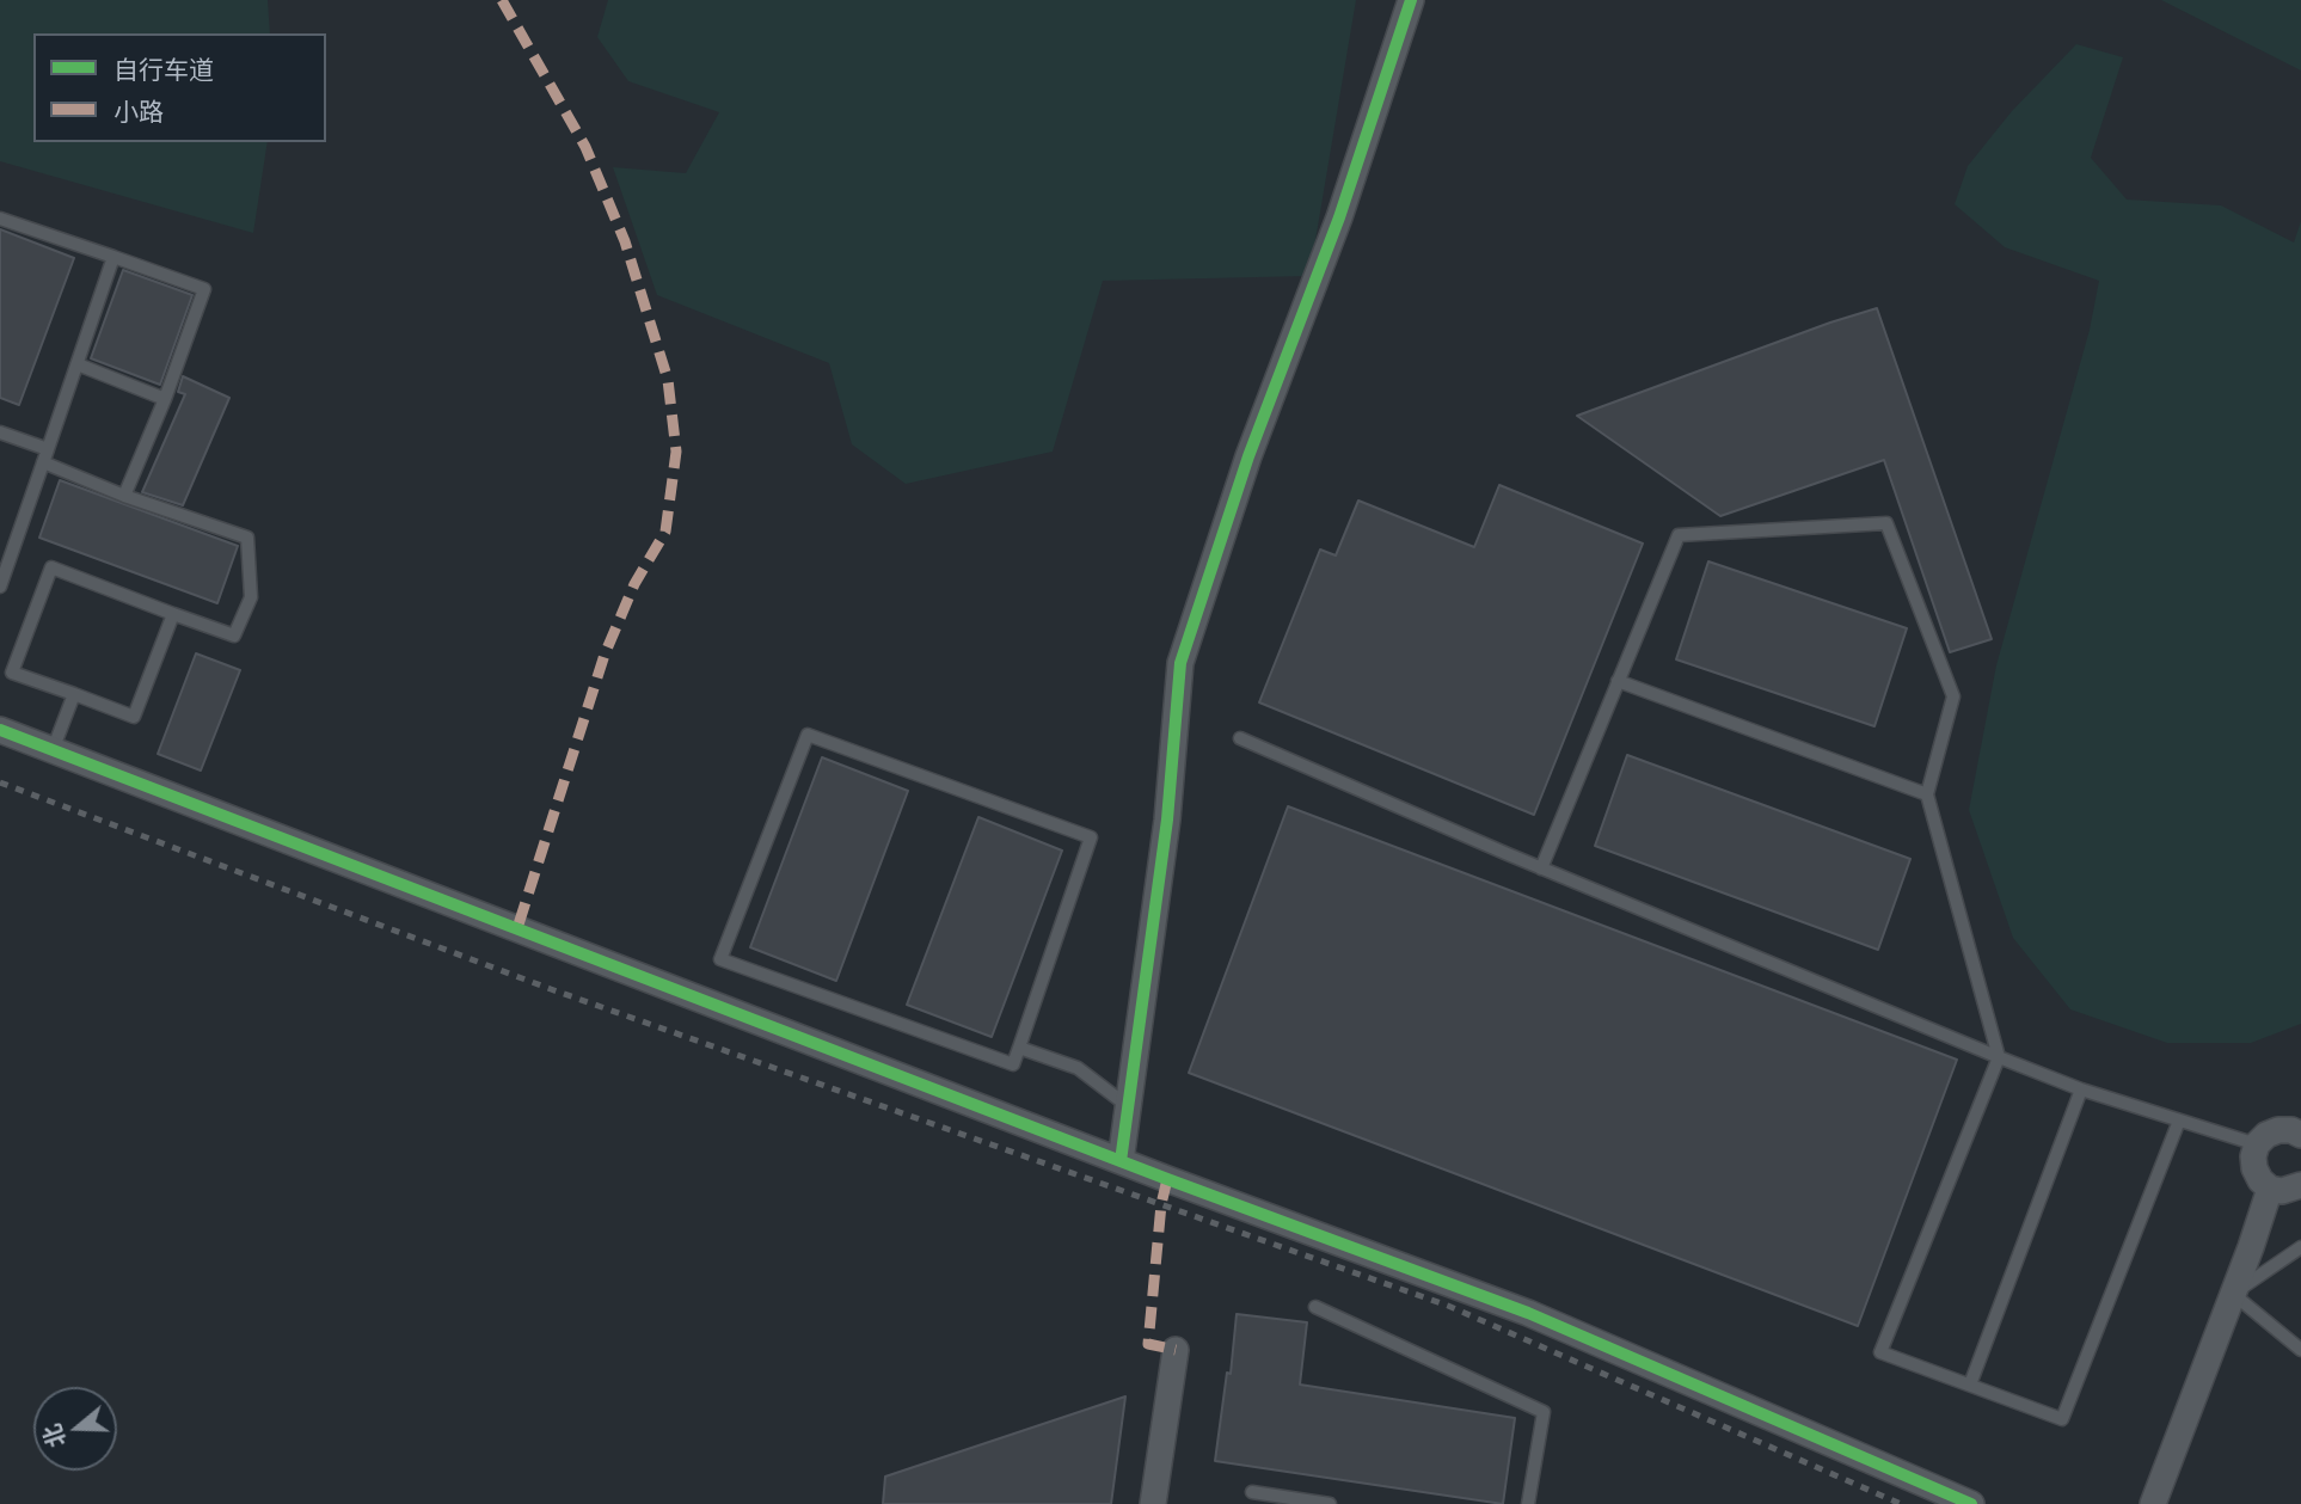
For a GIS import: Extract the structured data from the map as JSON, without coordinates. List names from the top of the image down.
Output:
{
  "legend": ["自行车道", "小路"],
  "north": "left"
}
